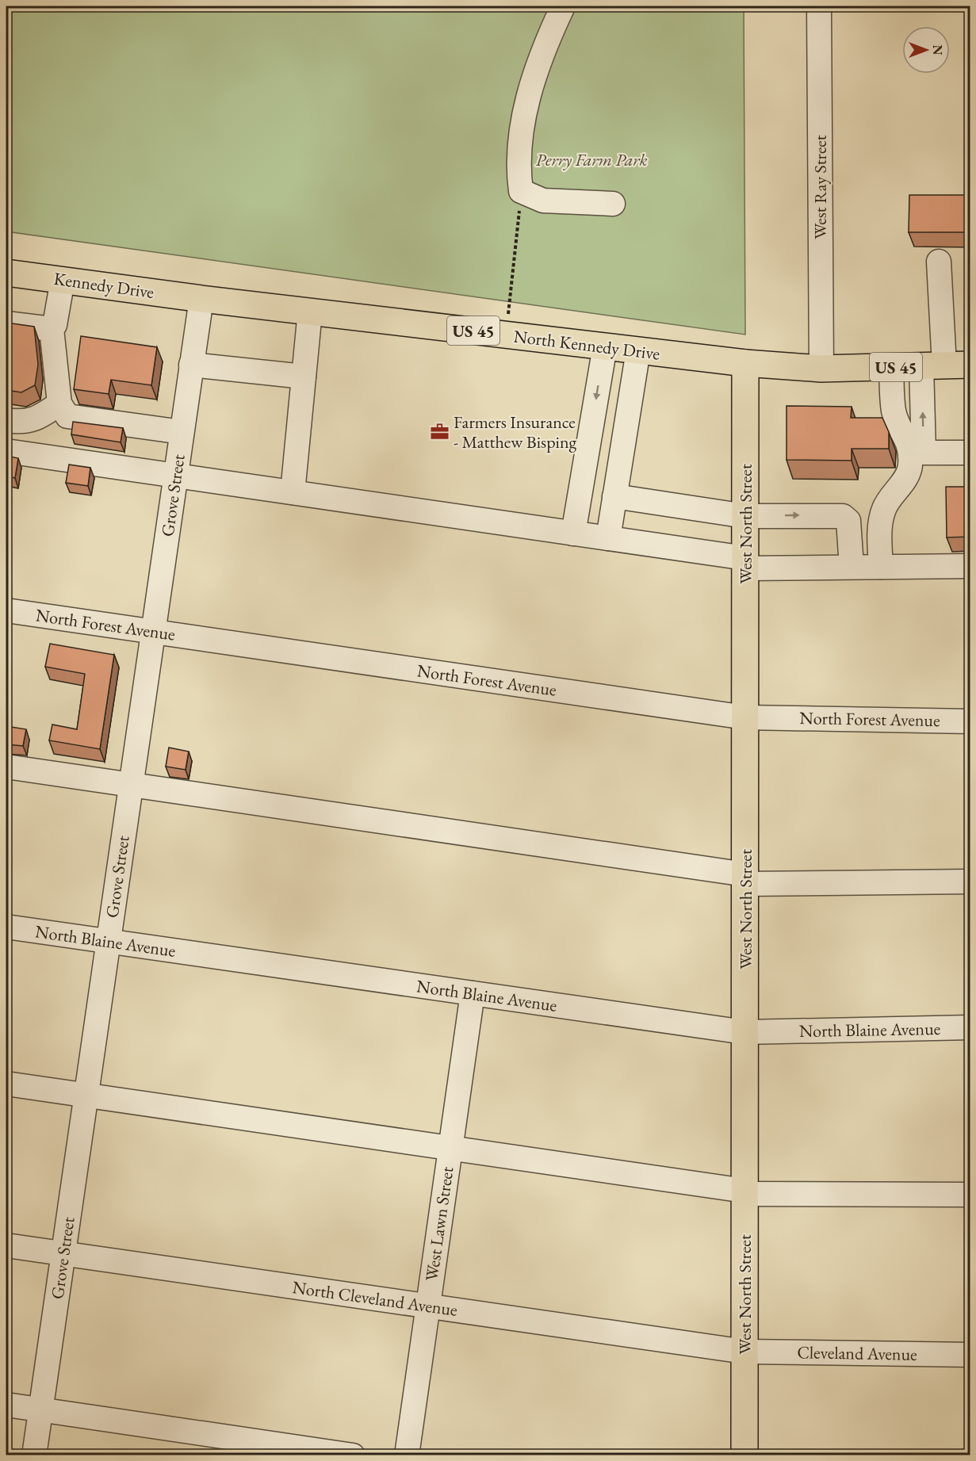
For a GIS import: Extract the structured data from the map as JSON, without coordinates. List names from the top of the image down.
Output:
{
  "streets": {
    "main road": [
      "Kennedy Drive",
      "US 45",
      "North Kennedy Drive",
      "West North Street"
    ],
    "street": [
      "West Ray Street",
      "Grove Street",
      "North Forest Avenue",
      "North Blaine Avenue",
      "West Lawn Street",
      "North Cleveland Avenue",
      "Cleveland Avenue"
    ]
  },
  "crossings": [
    ["West Ray Street", "US 45"],
    ["Kennedy Drive", "North Kennedy Drive"],
    ["Kennedy Drive", "Grove Street"],
    ["US 45", "North Kennedy Drive"],
    ["US 45", "West North Street"],
    ["North Kennedy Drive", "Grove Street"],
    ["North Kennedy Drive", "West North Street"],
    ["Grove Street", "North Forest Avenue"],
    ["Grove Street", "North Blaine Avenue"],
    ["Grove Street", "North Cleveland Avenue"],
    ["West North Street", "North Forest Avenue"],
    ["West North Street", "North Blaine Avenue"],
    ["West North Street", "North Cleveland Avenue"],
    ["West North Street", "Cleveland Avenue"],
    ["North Blaine Avenue", "West Lawn Street"],
    ["West Lawn Street", "North Cleveland Avenue"],
    ["North Cleveland Avenue", "Cleveland Avenue"]
  ],
  "parks": ["Perry Farm Park"],
  "places": {
    "office": ["Farmers Insurance - Matthew Bisping"]
  },
  "north": "right"
}
